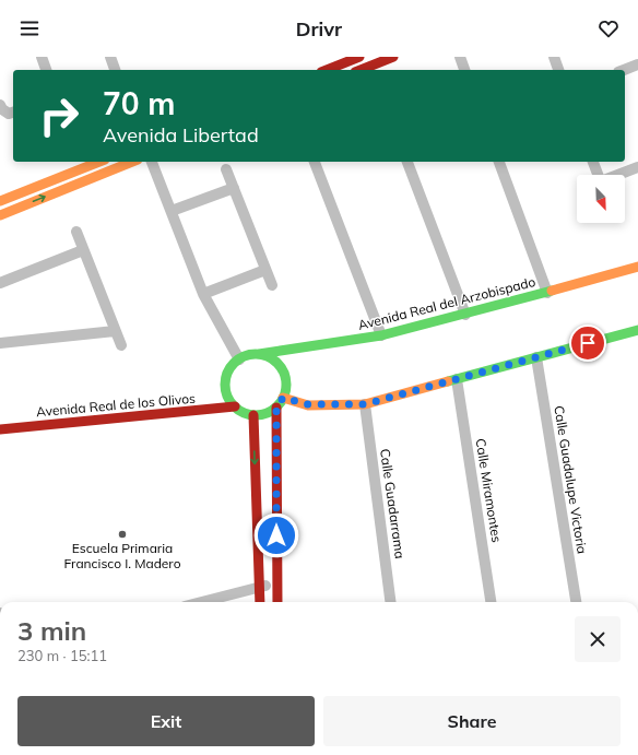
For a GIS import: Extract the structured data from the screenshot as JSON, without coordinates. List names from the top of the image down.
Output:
{
  "streets": {
    "main road": ["Avenida Real del Arzobispado", "Avenida Real de los Olivos"],
    "street": ["Calle Guadalupe Victoria", "Calle Miramontes", "Calle Guadarrama"]
  },
  "crossings": [
    ["Avenida Real del Arzobispado", "Avenida Real de los Olivos"]
  ],
  "places": ["Escuela Primaria Francisco I. Madero"],
  "north": "bottom right",
  "page": {
    "header": "Drivr",
    "turn": ["70 m", "Avenida Libertad"],
    "heading": ["3 min", "230 m · 15:11"],
    "buttons": ["Exit", "Share"]
  }
}
